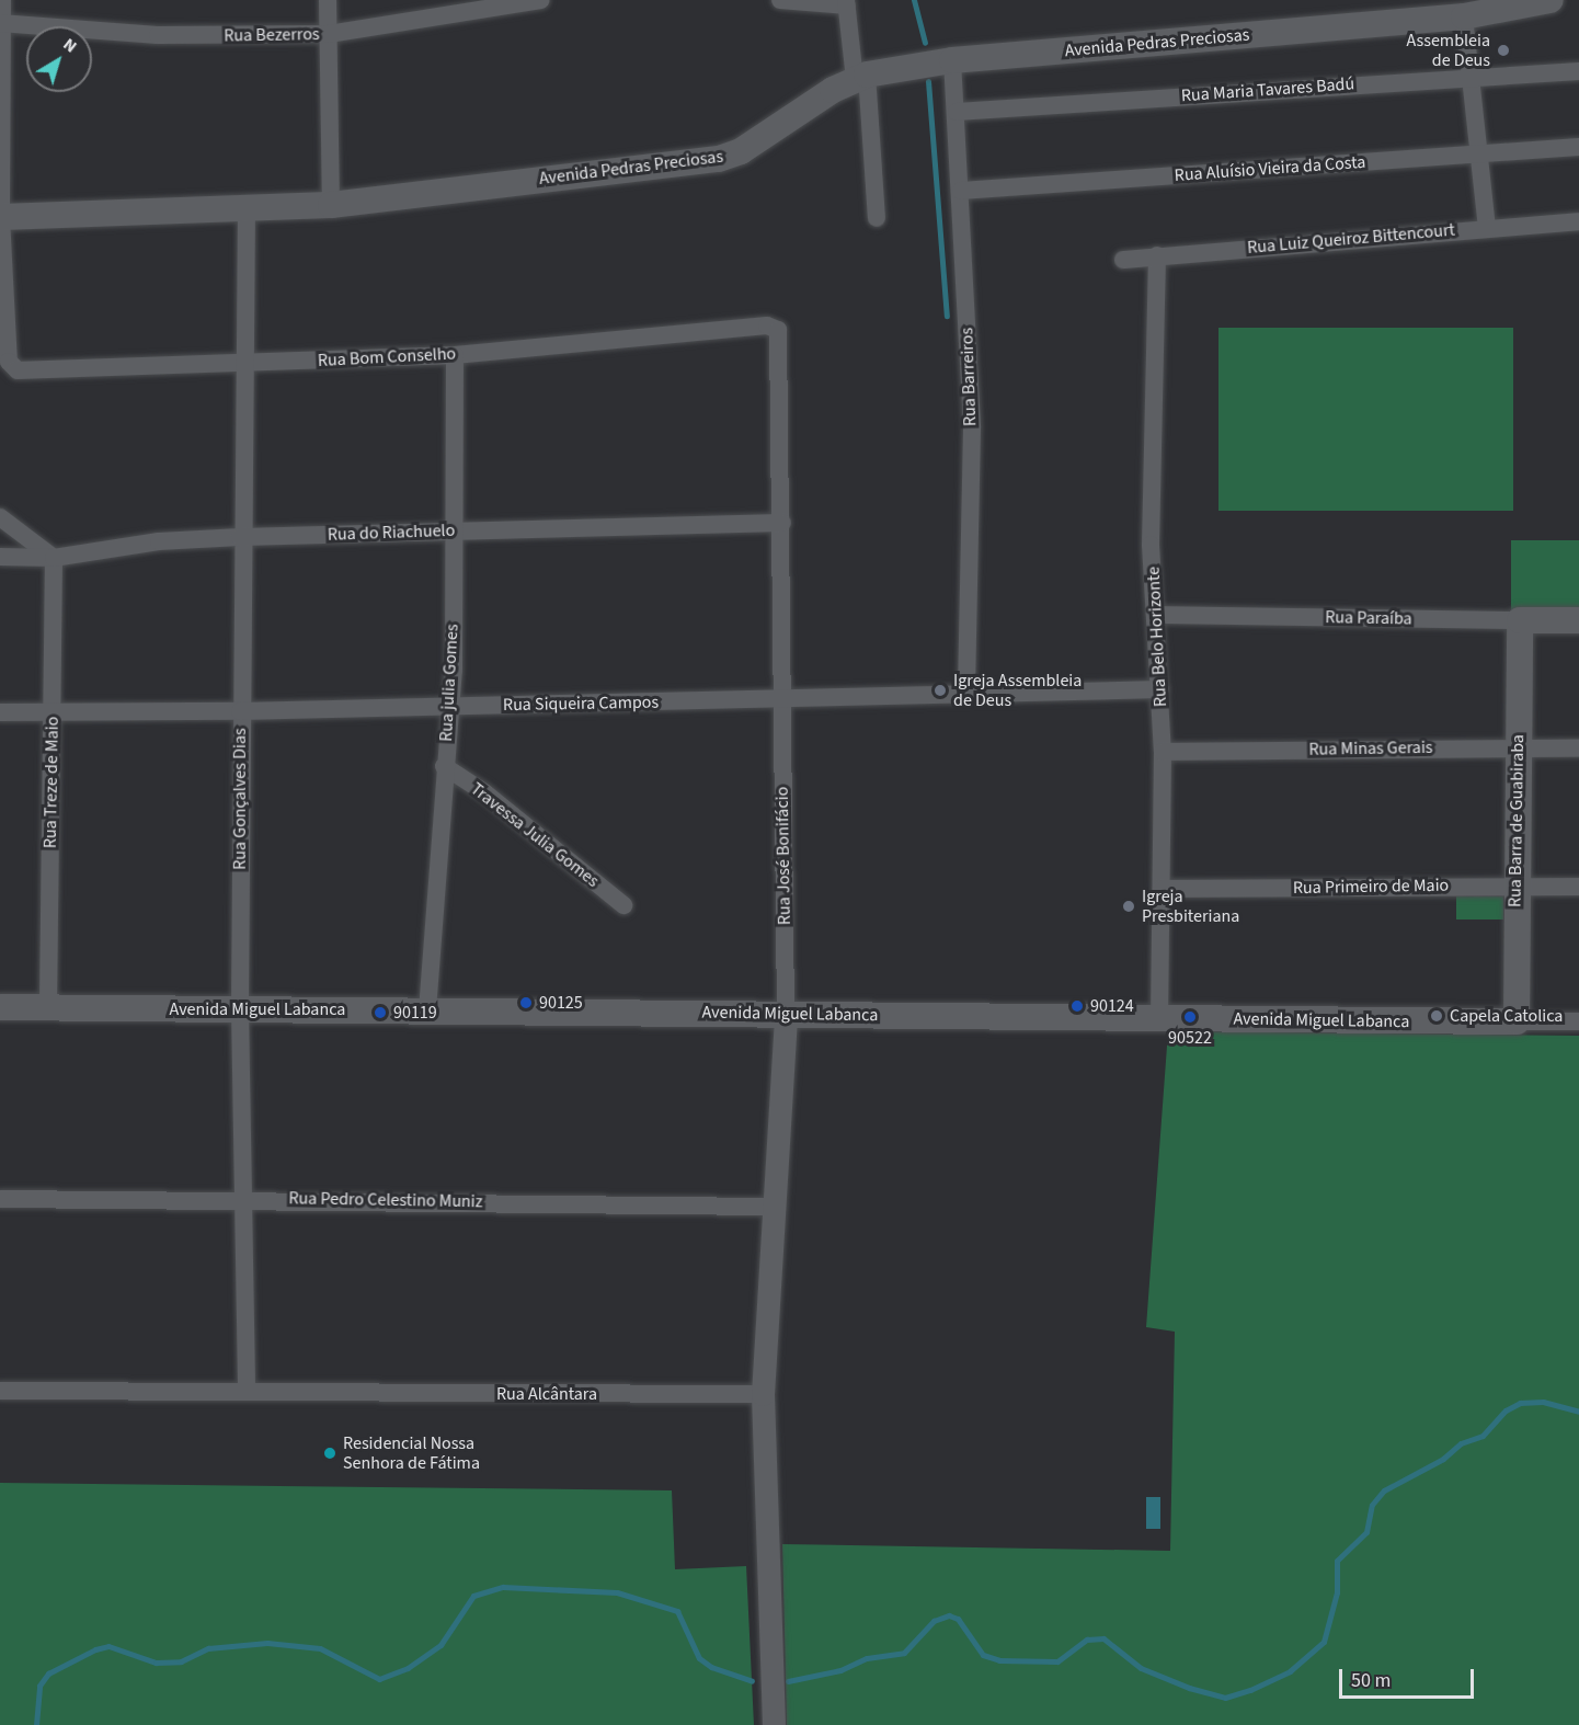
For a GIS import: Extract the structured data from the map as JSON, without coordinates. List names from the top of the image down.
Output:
{
  "streets": {
    "main road": [
      "Avenida Pedras Preciosas",
      "Rua Paraíba",
      "Rua Barra de Guabiraba",
      "Avenida Miguel Labanca"
    ],
    "street": [
      "Rua Bezerros",
      "Rua Maria Tavares Badú",
      "Rua Aluísio Vieira da Costa",
      "Rua Luiz Queiroz Bittencourt",
      "Rua Bom Conselho",
      "Rua Barreiros",
      "Rua do Riachuelo",
      "Rua Belo Horizonte",
      "Rua julia Gomes",
      "Rua Siqueira Campos",
      "Rua Minas Gerais",
      "Rua Treze de Maio",
      "Rua Gonçalves Dias",
      "Travessa Julia Gomes",
      "Rua José Bonifácio",
      "Rua Primeiro de Maio",
      "Rua Pedro Celestino Muniz",
      "Rua Alcântara"
    ]
  },
  "crossings": [
    ["Avenida Pedras Preciosas", "Rua Bom Conselho"],
    ["Avenida Pedras Preciosas", "Rua Barreiros"],
    ["Avenida Pedras Preciosas", "Rua Gonçalves Dias"],
    ["Rua Maria Tavares Badú", "Rua Barreiros"],
    ["Rua Aluísio Vieira da Costa", "Rua Barreiros"],
    ["Rua Luiz Queiroz Bittencourt", "Rua Belo Horizonte"],
    ["Rua Bom Conselho", "Rua julia Gomes"],
    ["Rua Bom Conselho", "Rua Gonçalves Dias"],
    ["Rua Bom Conselho", "Rua José Bonifácio"],
    ["Rua Barreiros", "Rua Siqueira Campos"],
    ["Rua do Riachuelo", "Rua julia Gomes"],
    ["Rua do Riachuelo", "Rua Treze de Maio"],
    ["Rua do Riachuelo", "Rua Gonçalves Dias"],
    ["Rua do Riachuelo", "Rua José Bonifácio"],
    ["Rua Paraíba", "Rua Belo Horizonte"],
    ["Rua Paraíba", "Rua Barra de Guabiraba"],
    ["Rua Belo Horizonte", "Rua Siqueira Campos"],
    ["Rua Belo Horizonte", "Rua Minas Gerais"],
    ["Rua Belo Horizonte", "Rua Primeiro de Maio"],
    ["Rua Belo Horizonte", "Avenida Miguel Labanca"],
    ["Rua julia Gomes", "Rua Siqueira Campos"],
    ["Rua julia Gomes", "Travessa Julia Gomes"],
    ["Rua julia Gomes", "Avenida Miguel Labanca"],
    ["Rua Siqueira Campos", "Rua Treze de Maio"],
    ["Rua Siqueira Campos", "Rua Gonçalves Dias"],
    ["Rua Siqueira Campos", "Rua José Bonifácio"],
    ["Rua Minas Gerais", "Rua Barra de Guabiraba"],
    ["Rua Treze de Maio", "Avenida Miguel Labanca"],
    ["Rua Gonçalves Dias", "Avenida Miguel Labanca"],
    ["Rua Gonçalves Dias", "Rua Pedro Celestino Muniz"],
    ["Rua Gonçalves Dias", "Rua Alcântara"],
    ["Rua Barra de Guabiraba", "Rua Primeiro de Maio"],
    ["Rua Barra de Guabiraba", "Avenida Miguel Labanca"],
    ["Rua José Bonifácio", "Avenida Miguel Labanca"],
    ["Rua José Bonifácio", "Rua Pedro Celestino Muniz"],
    ["Rua José Bonifácio", "Rua Alcântara"]
  ],
  "places": [
    "Assembleia de Deus",
    "Igreja Assembleia de Deus",
    "Igreja Presbiteriana",
    "90125",
    "90124",
    "90119",
    "Capela Catolica",
    "90522",
    "Residencial Nossa Senhora de Fátima"
  ],
  "scale_bar": "50 m",
  "north": "top right"
}
